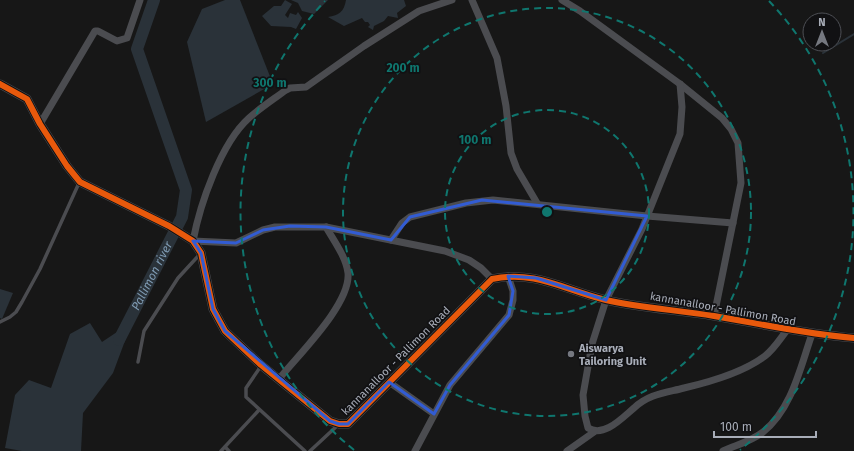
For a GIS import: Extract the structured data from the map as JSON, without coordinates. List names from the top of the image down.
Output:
{
  "streets": {
    "street": ["kannanalloor - Pallimon Road"]
  },
  "water": ["Pallimon river"],
  "places": ["Aiswarya Tailoring Unit"],
  "scale_bar": "100 m",
  "north": "top",
  "rings": ["200 m", "300 m", "100 m"]
}
